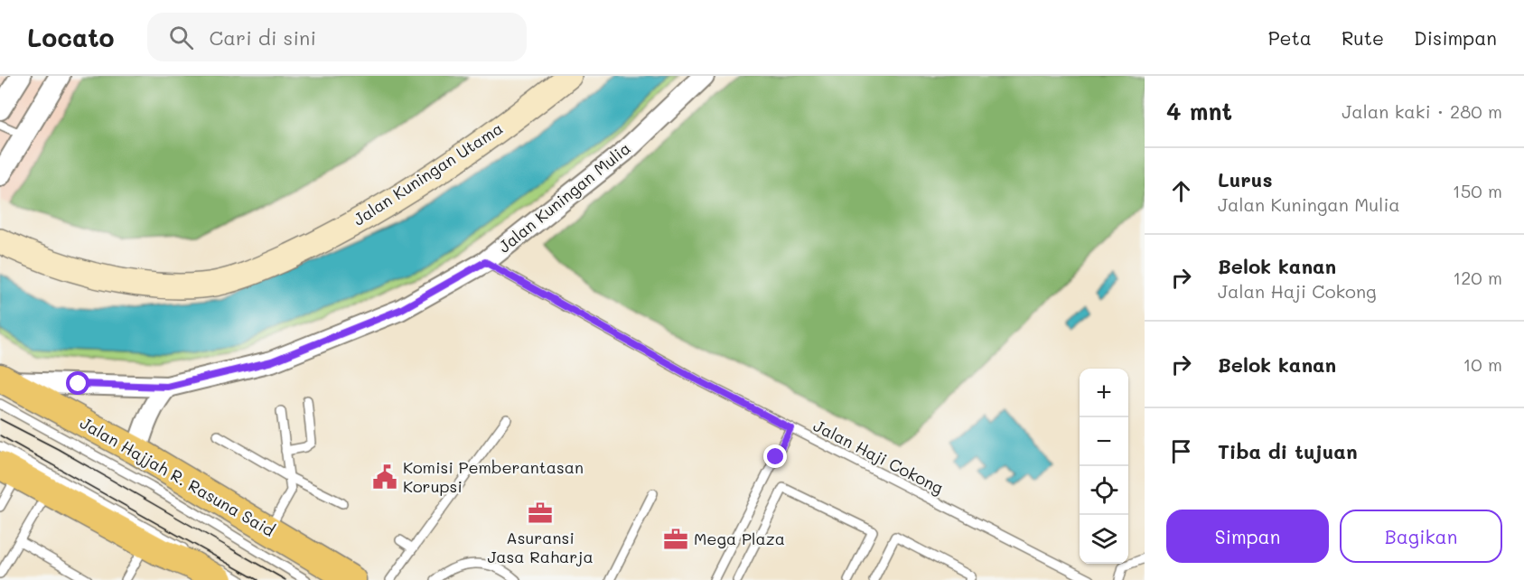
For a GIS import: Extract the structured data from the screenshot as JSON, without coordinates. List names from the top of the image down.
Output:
{
  "streets": {
    "main road": ["Jalan Kuningan Utama", "Jalan Hajjah R. Rasuna Said"],
    "street": ["Jalan Kuningan Mulia"],
    "lane": ["Jalan Haji Cokong"]
  },
  "crossings": [
    ["Jalan Kuningan Mulia", "Jalan Haji Cokong"],
    ["Jalan Kuningan Mulia", "Jalan Hajjah R. Rasuna Said"]
  ],
  "places": {
    "public building": ["Komisi Pemberantasan Korupsi"],
    "office": ["Asuransi Jasa Raharja", "Mega Plaza"]
  },
  "page": {
    "header": "Locato",
    "search": "Cari di sini",
    "nav": ["Peta", "Rute", "Disimpan"],
    "heading": ["4 mnt", "Jalan kaki · 280 m"],
    "list": [
      ["Lurus", "Jalan Kuningan Mulia", "150 m"],
      ["Belok kanan", "Jalan Haji Cokong", "120 m"],
      ["Belok kanan", "10 m"],
      "Tiba di tujuan"
    ],
    "map_buttons": ["+", "−"],
    "buttons": ["Simpan", "Bagikan"]
  }
}
